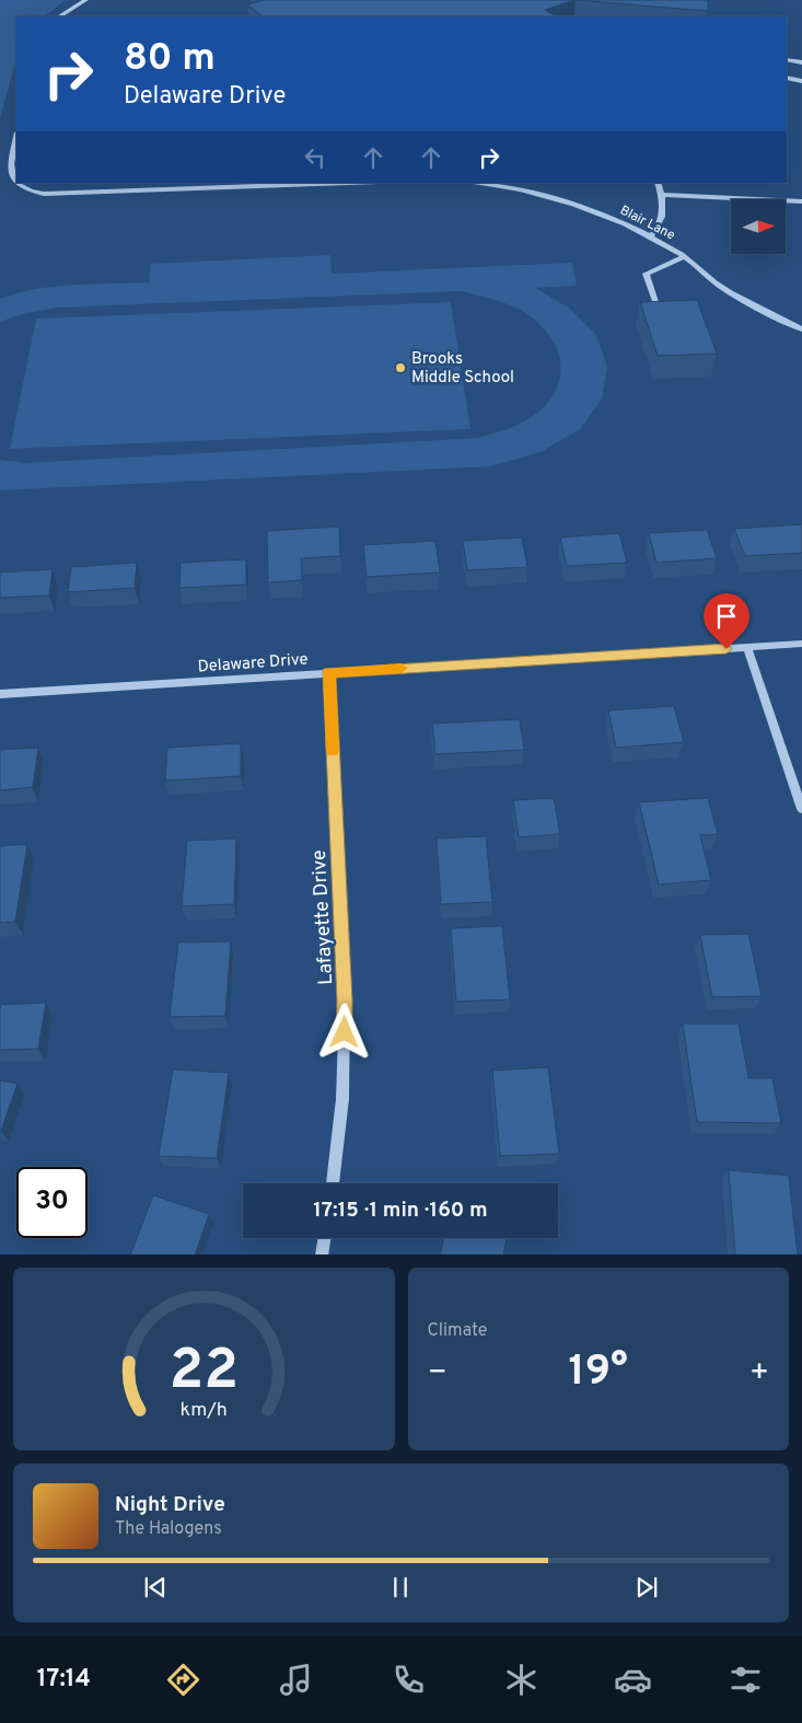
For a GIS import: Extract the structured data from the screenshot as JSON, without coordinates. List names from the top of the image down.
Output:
{
  "streets": {
    "street": ["Delaware Drive", "Lafayette Drive"],
    "lane": ["Blair Lane"]
  },
  "crossings": [
    ["Delaware Drive", "Lafayette Drive"]
  ],
  "places": ["Brooks Middle School"],
  "north": "right",
  "page": {
    "turn": ["80 m", "Delaware Drive"],
    "limit": "30",
    "trip": "17:15 · 1 min · 160 m",
    "tile": "Climate",
    "heat": ["−", "19°", "+"],
    "song": ["Night Drive", "The Halogens"],
    "tabs": "17:14",
    "gauge": ["22", "km/h"]
  }
}
